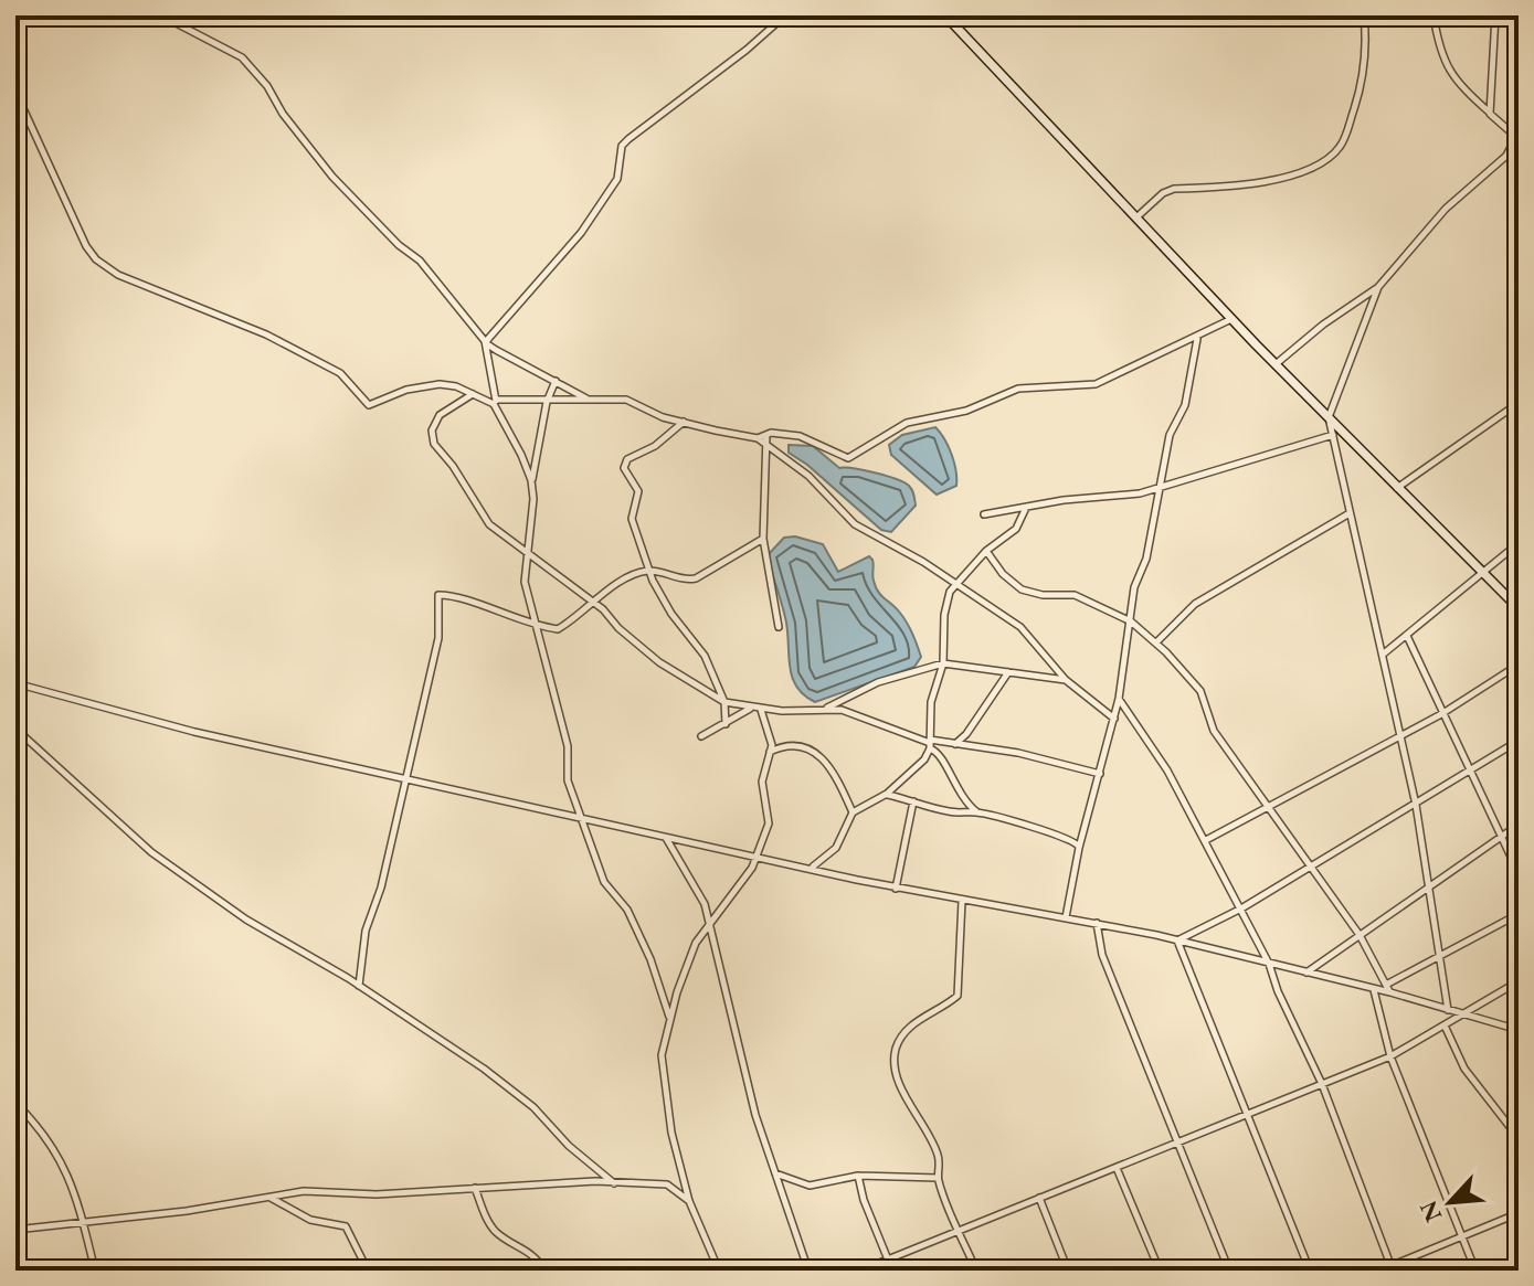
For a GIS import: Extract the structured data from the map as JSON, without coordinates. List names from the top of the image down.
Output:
{
  "north": "bottom left"
}
